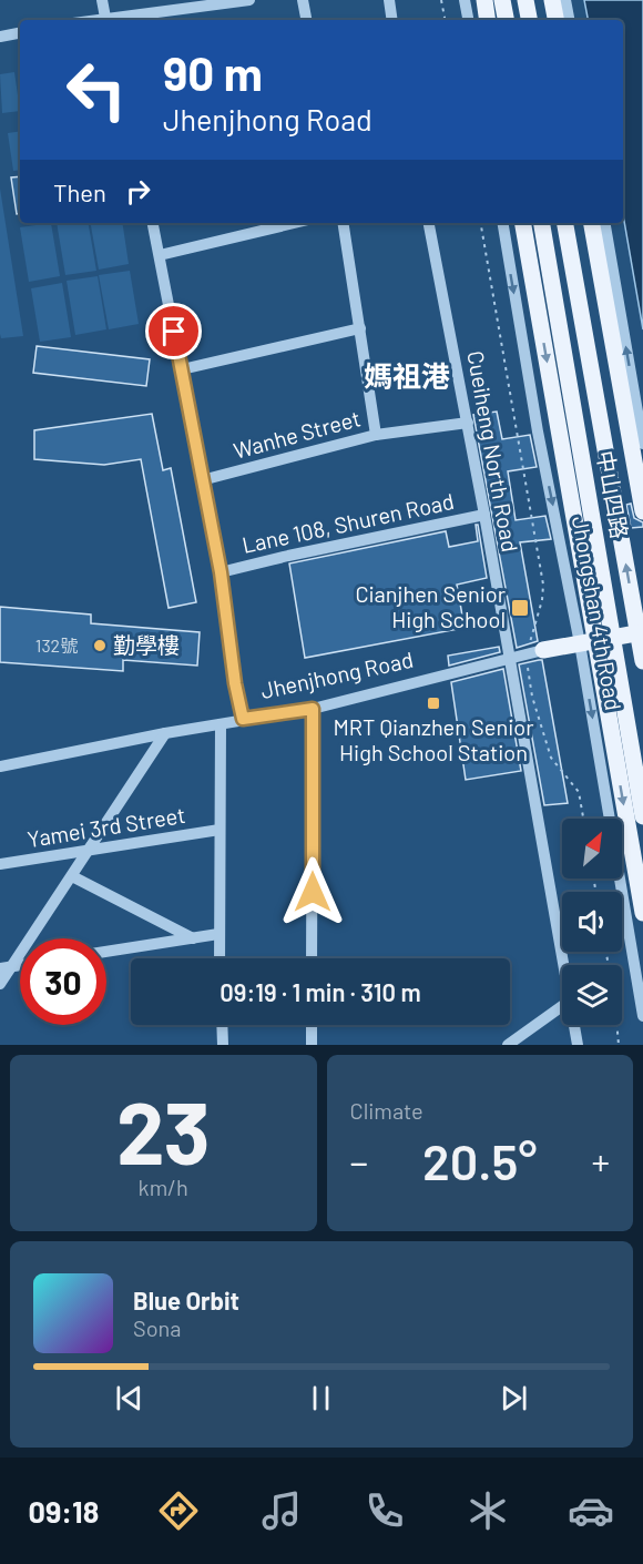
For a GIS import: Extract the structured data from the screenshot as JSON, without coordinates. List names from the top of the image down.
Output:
{
  "streets": {
    "main road": ["中山四路", "Jhongshan 4th Road", "Jhenjhong Road"],
    "street": [
      "Wanhe Street",
      "Cueiheng North Road",
      "Lane 108, Shuren Road",
      "Yamei 3rd Street"
    ]
  },
  "crossings": [
    ["Cueiheng North Road", "Lane 108, Shuren Road"],
    ["Cueiheng North Road", "Jhenjhong Road"],
    ["中山四路", "Jhenjhong Road"],
    ["Jhongshan 4th Road", "Jhenjhong Road"]
  ],
  "one_way": ["Jhongshan 4th Road"],
  "districts": ["媽祖港"],
  "places": {
    "transit": ["Cianjhen Senior High School", "MRT Qianzhen Senior High School Station"],
    "other": ["勤學樓"]
  },
  "house_numbers": ["132號"],
  "north": "top right",
  "page": {
    "turn": ["90 m", "Jhenjhong Road"],
    "then": "Then",
    "limit": "30",
    "trip": "09:19 · 1 min · 310 m",
    "tile": [
      ["23", "km/h"],
      "Climate"
    ],
    "heat": ["−", "20.5°", "+"],
    "song": ["Blue Orbit", "Sona"],
    "tabs": "09:18"
  }
}
